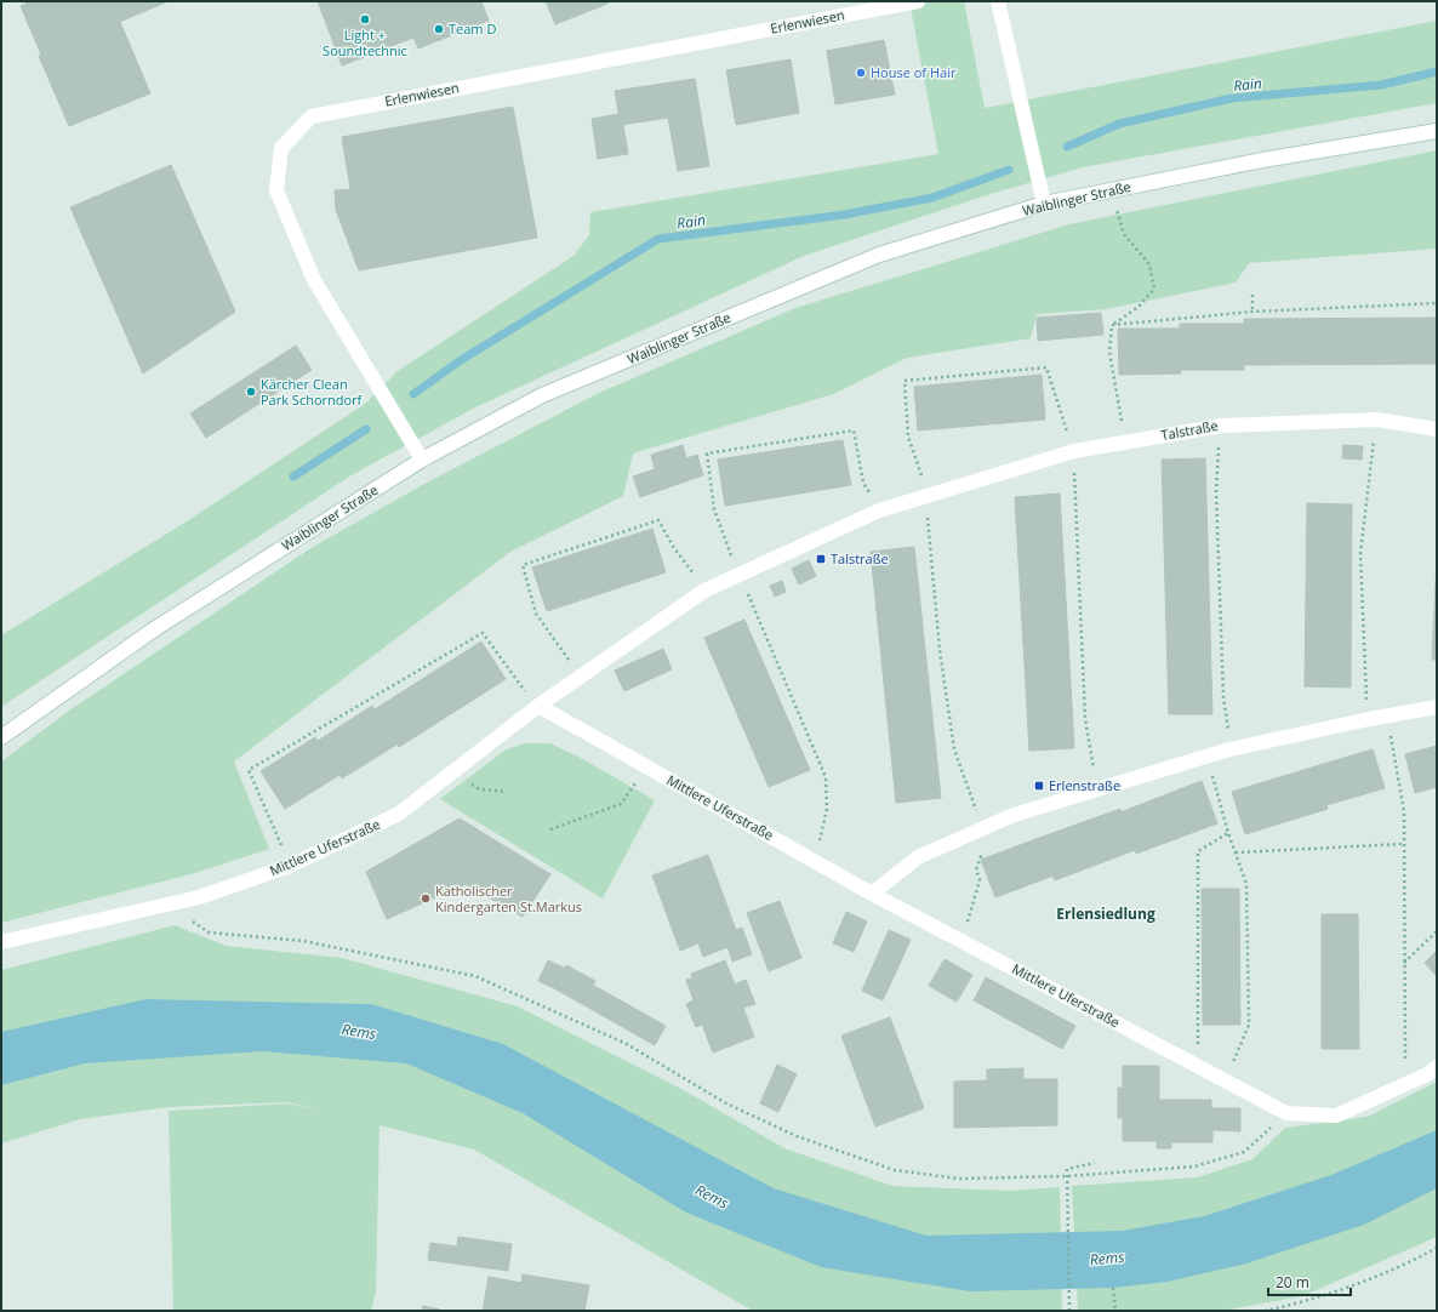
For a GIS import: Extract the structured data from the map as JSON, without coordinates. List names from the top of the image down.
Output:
{
  "streets": {
    "street": [
      "Erlenwiesen",
      "Waiblinger Straße",
      "Talstraße",
      "Mittlere Uferstraße"
    ]
  },
  "crossings": [
    ["Erlenwiesen", "Waiblinger Straße"],
    ["Talstraße", "Mittlere Uferstraße"]
  ],
  "districts": ["Erlensiedlung"],
  "water": ["Rain", "Rems"],
  "places": {
    "other": [
      "Light + Soundtechnic",
      "Team D",
      "House of Hair",
      "Kärcher Clean Park Schorndorf",
      "Katholischer Kindergarten St.Markus"
    ],
    "transit": ["Talstraße", "Erlenstraße"]
  },
  "scale_bar": "20 m"
}
